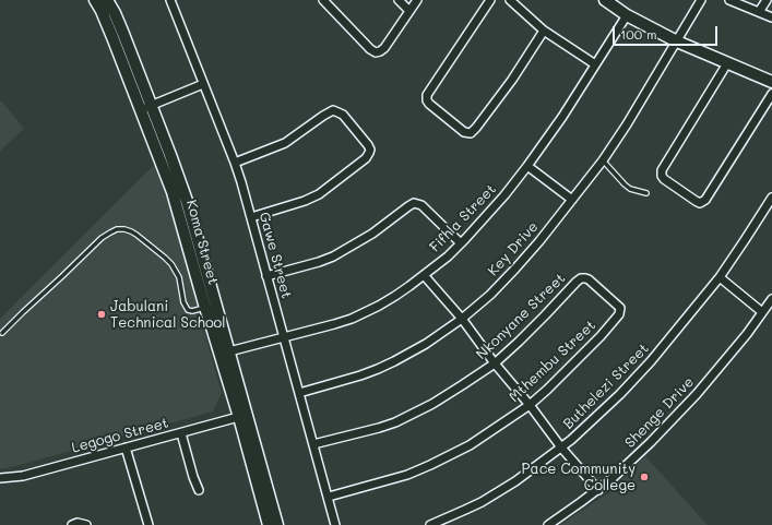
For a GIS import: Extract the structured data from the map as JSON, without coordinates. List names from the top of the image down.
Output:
{
  "streets": {
    "main road": ["Koma Street"],
    "street": [
      "Fifhla Street",
      "Key Drive",
      "Gawe Street",
      "Nkonyane Street",
      "Mthembu Street",
      "Buthelezi Street",
      "Shenge Drive",
      "Legogo Street"
    ]
  },
  "crossings": [
    ["Fifhla Street", "Koma Street"],
    ["Fifhla Street", "Gawe Street"],
    ["Koma Street", "Legogo Street"],
    ["Key Drive", "Gawe Street"],
    ["Gawe Street", "Nkonyane Street"],
    ["Gawe Street", "Mthembu Street"],
    ["Nkonyane Street", "Mthembu Street"]
  ],
  "places": ["Jabulani Technical School", "Pace Community College"],
  "scale_bar": "100 m"
}
